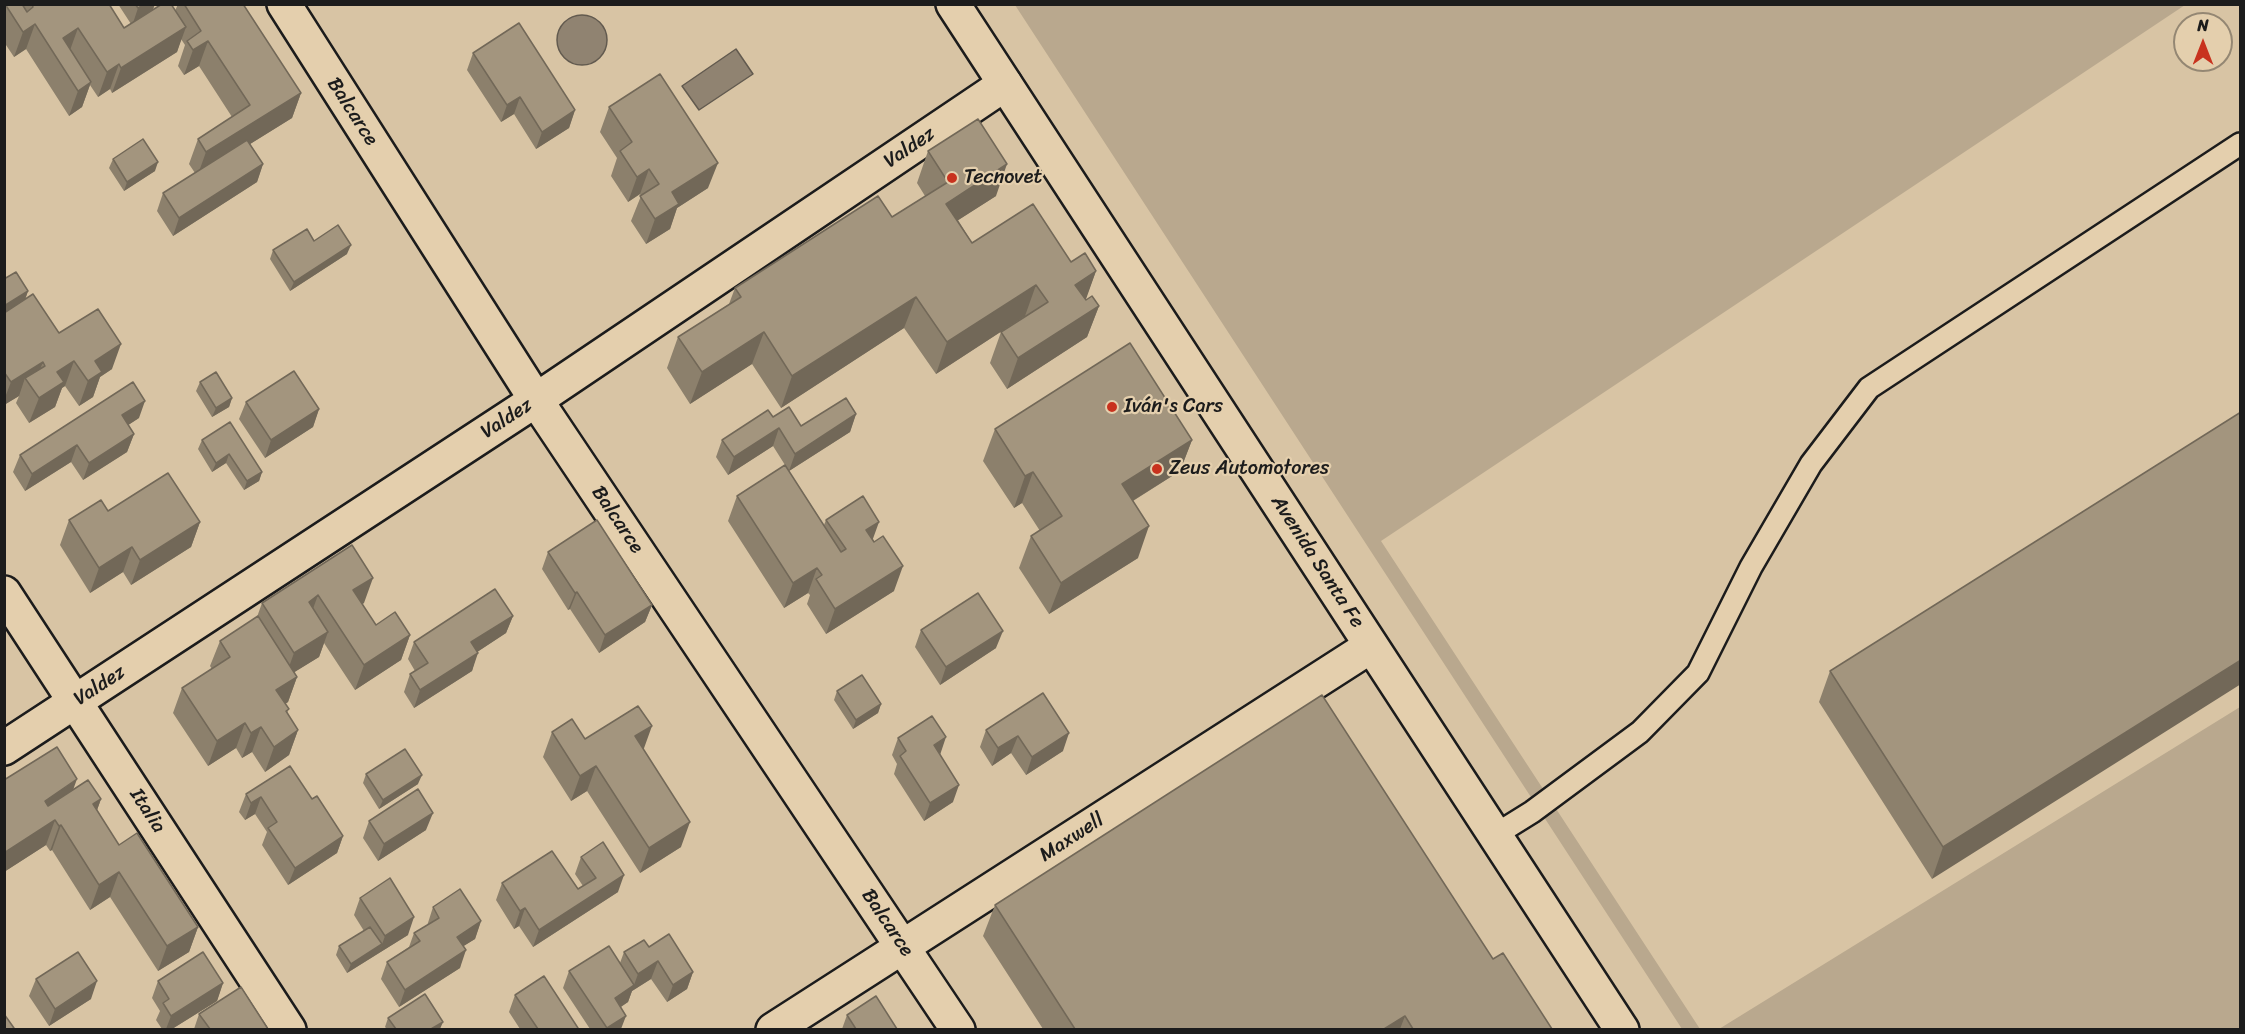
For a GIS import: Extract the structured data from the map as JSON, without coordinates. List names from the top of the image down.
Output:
{
  "streets": {
    "street": [
      "Balcarce",
      "Valdez",
      "Avenida Santa Fe",
      "Italia",
      "Maxwell"
    ]
  },
  "crossings": [
    ["Balcarce", "Valdez"],
    ["Balcarce", "Maxwell"],
    ["Valdez", "Avenida Santa Fe"],
    ["Valdez", "Italia"],
    ["Avenida Santa Fe", "Maxwell"]
  ],
  "places": ["Tecnovet", "Iván's Cars", "Zeus Automotores"],
  "north": "top"
}
